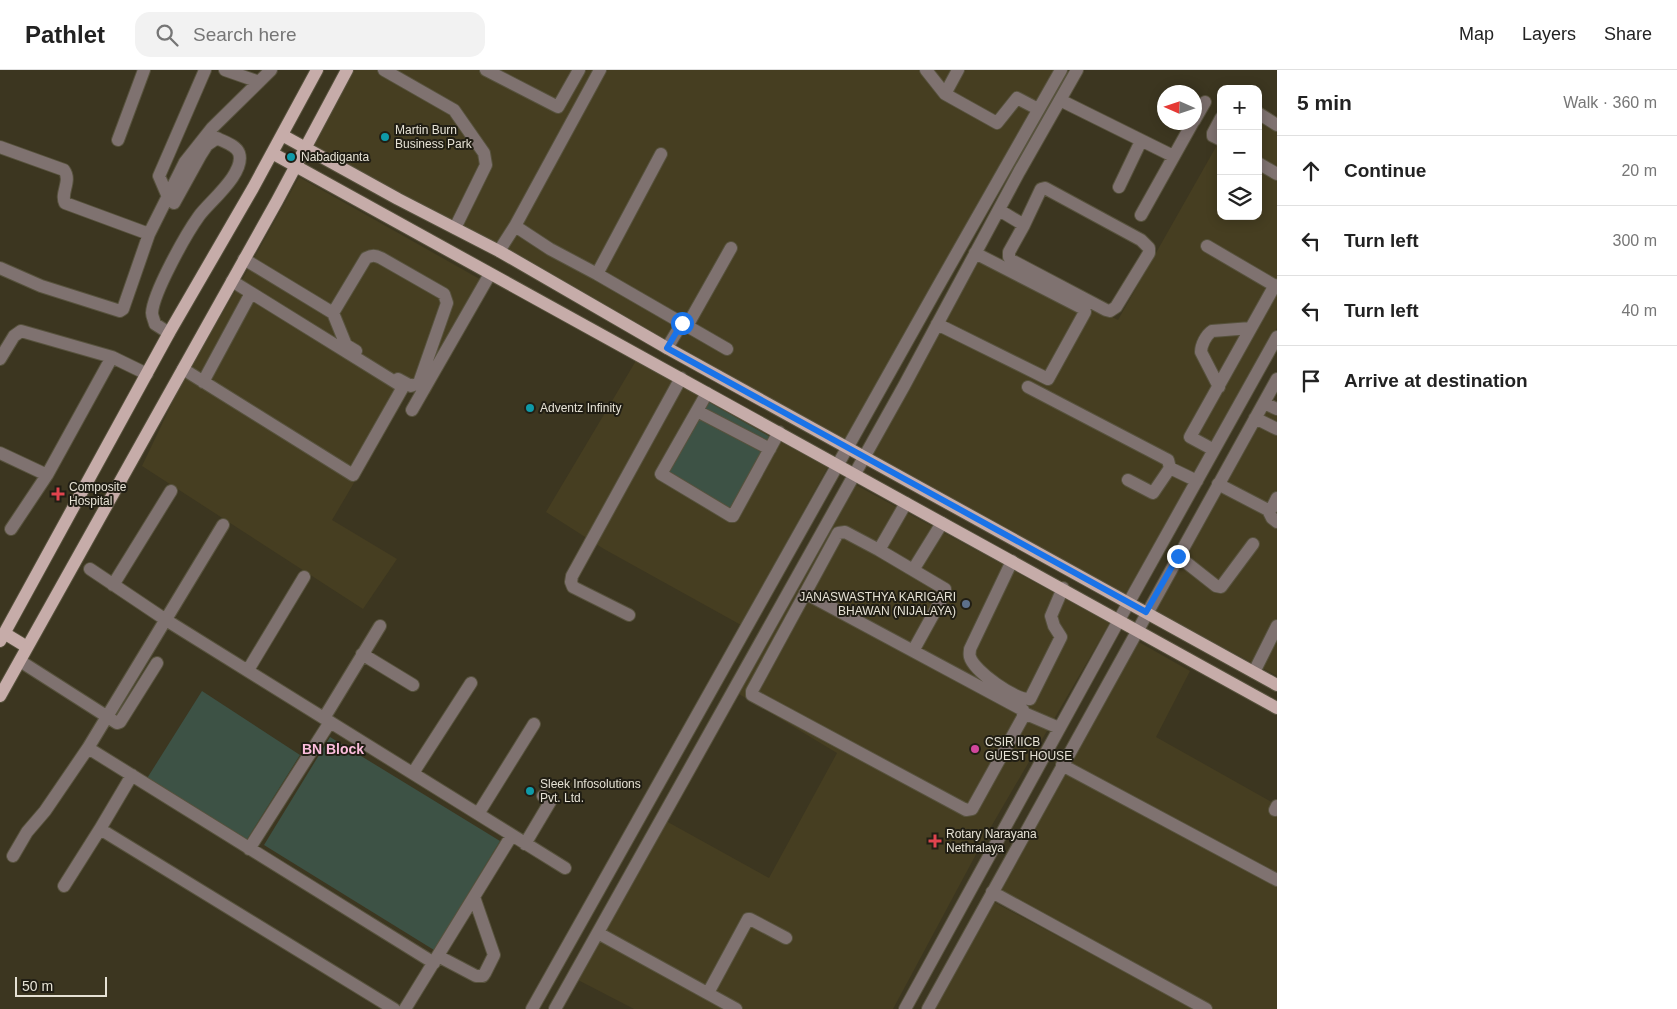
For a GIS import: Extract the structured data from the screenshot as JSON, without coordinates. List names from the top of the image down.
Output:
{
  "districts": ["BN Block"],
  "places": {
    "other": [
      "Martin Burn Business Park",
      "Nabadiganta",
      "Adventz Infinity",
      "JANASWASTHYA KARIGARI BHAWAN (NIJALAYA)",
      "CSIR IICB GUEST HOUSE",
      "Sleek Infosolutions Pvt. Ltd."
    ],
    "health": ["Composite Hospital", "Rotary Narayana Nethralaya"]
  },
  "scale_bar": "50 m",
  "north": "left",
  "page": {
    "header": "Pathlet",
    "search": "Search here",
    "nav": ["Map", "Layers", "Share"],
    "heading": ["5 min", "Walk · 360 m"],
    "map_buttons": ["+", "−"],
    "list": [
      ["Continue", "20 m"],
      ["Turn left", "300 m"],
      ["Turn left", "40 m"],
      "Arrive at destination"
    ],
    "scale": "50 m"
  }
}
